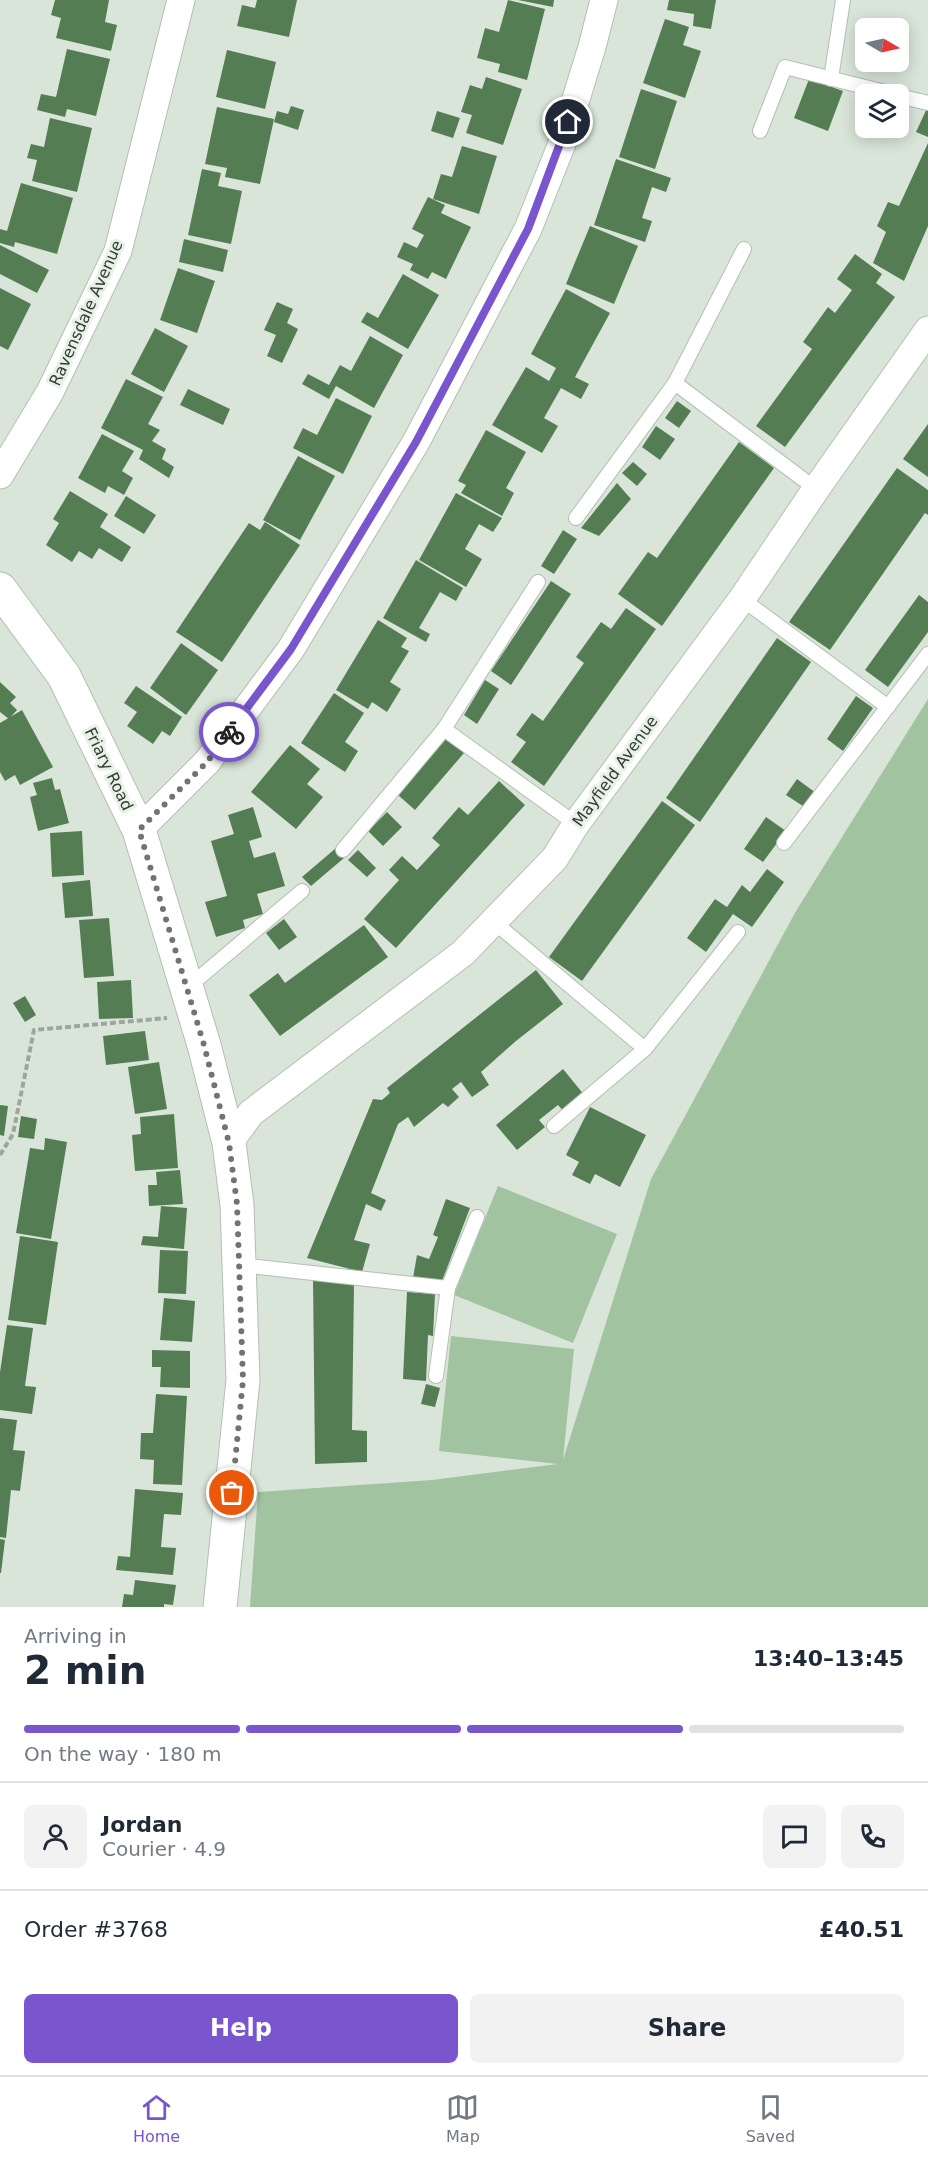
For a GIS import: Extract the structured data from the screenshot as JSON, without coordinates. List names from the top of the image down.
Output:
{
  "streets": {
    "street": ["Ravensdale Avenue", "Friary Road", "Mayfield Avenue"]
  },
  "crossings": [
    ["Friary Road", "Mayfield Avenue"]
  ],
  "north": "right",
  "page": {
    "heading": ["2 min", "Arriving in", "13:40–13:45"],
    "panel": [
      "Jordan",
      "Courier · 4.9",
      "Order #3768",
      "£40.51"
    ],
    "bar": "On the way · 180 m",
    "buttons": ["Help", "Share"],
    "tabs": ["Home", "Map", "Saved"]
  }
}
